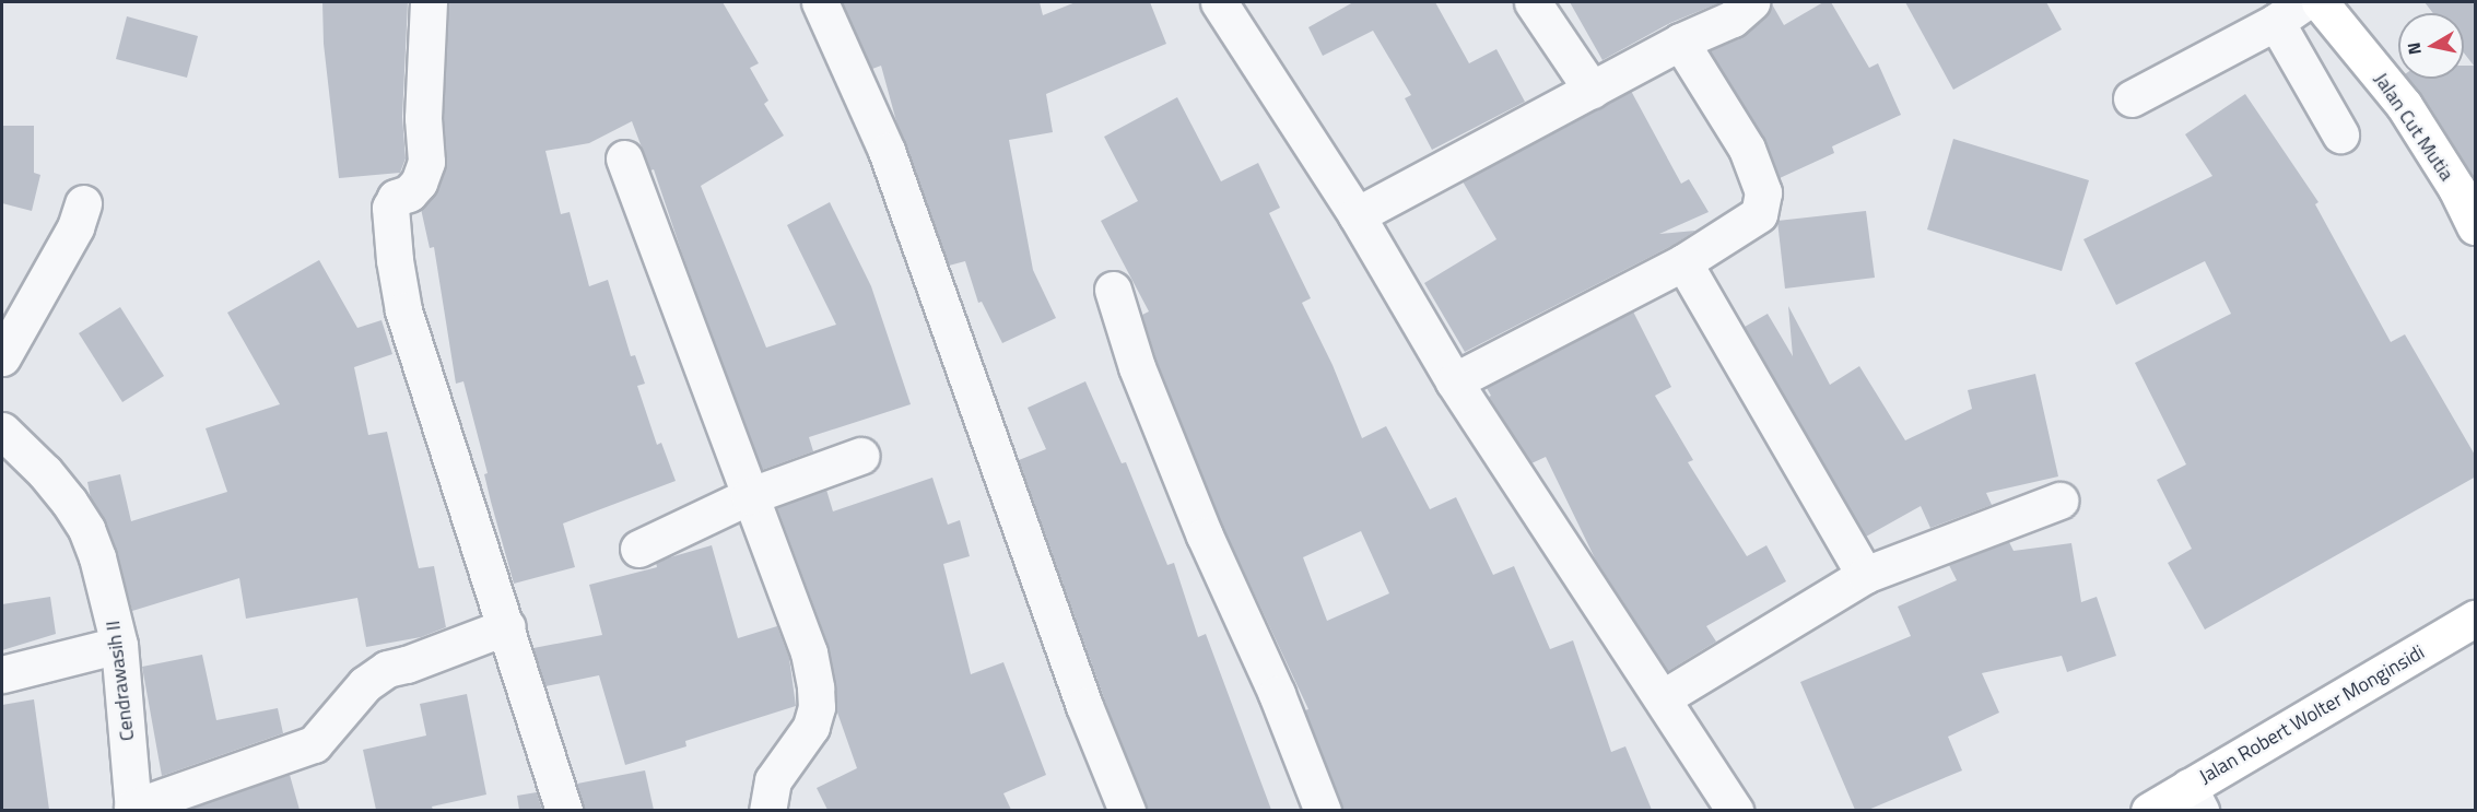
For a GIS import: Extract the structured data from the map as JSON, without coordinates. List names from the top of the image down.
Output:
{
  "streets": {
    "main road": ["Jalan Cut Mutia", "Jalan Robert Wolter Monginsidi"],
    "street": ["Cendrawasih II"]
  },
  "north": "left"
}
